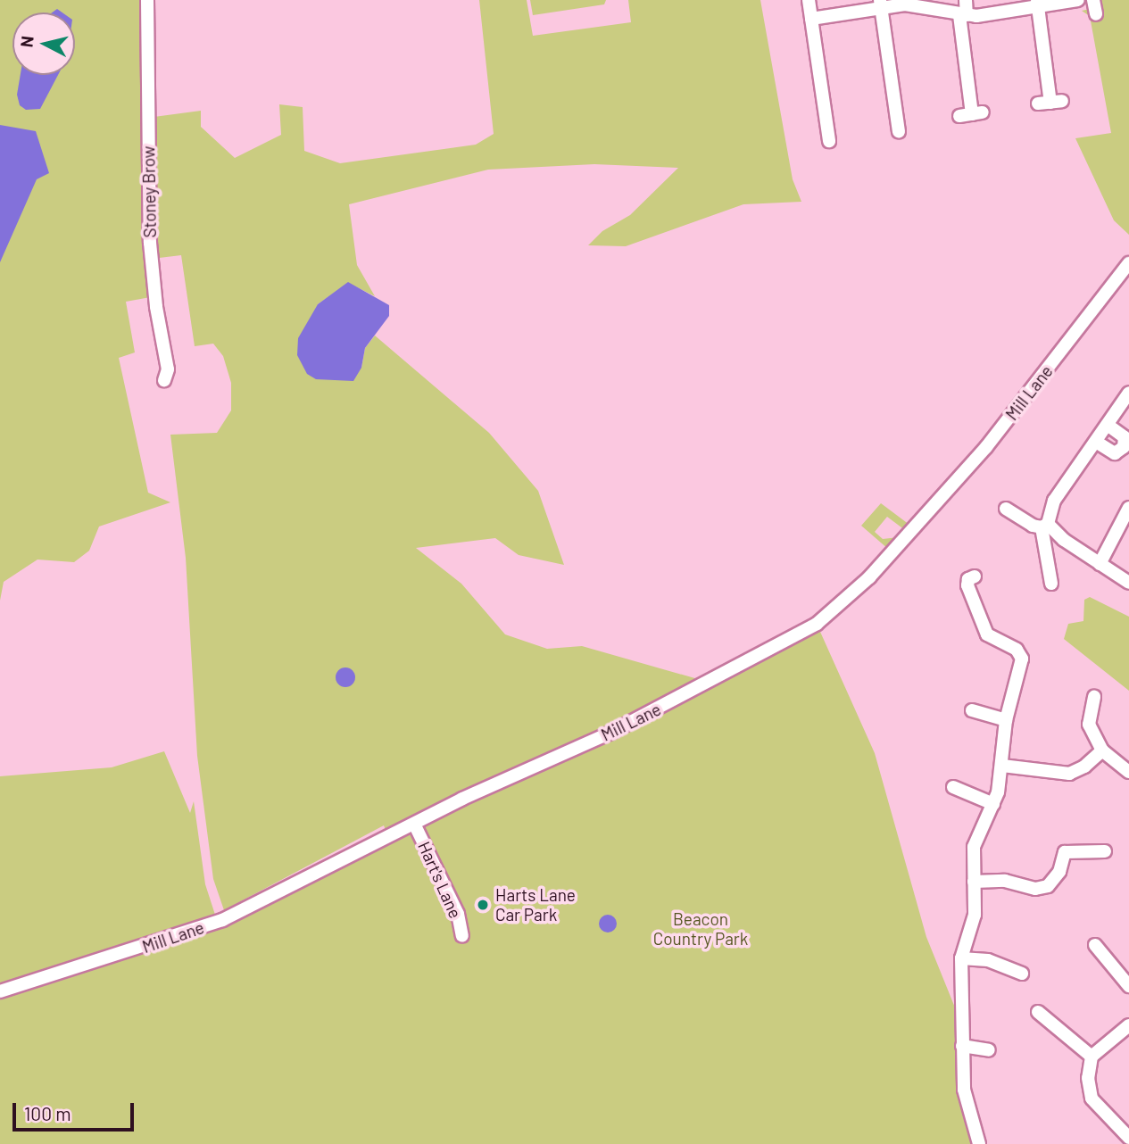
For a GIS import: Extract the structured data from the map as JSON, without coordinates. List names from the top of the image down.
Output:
{
  "streets": {
    "street": ["Stoney Brow", "Mill Lane", "Hart's Lane"]
  },
  "crossings": [
    ["Mill Lane", "Hart's Lane"]
  ],
  "parks": ["Beacon Country Park"],
  "places": ["Harts Lane Car Park"],
  "scale_bar": "100 m",
  "north": "left"
}
